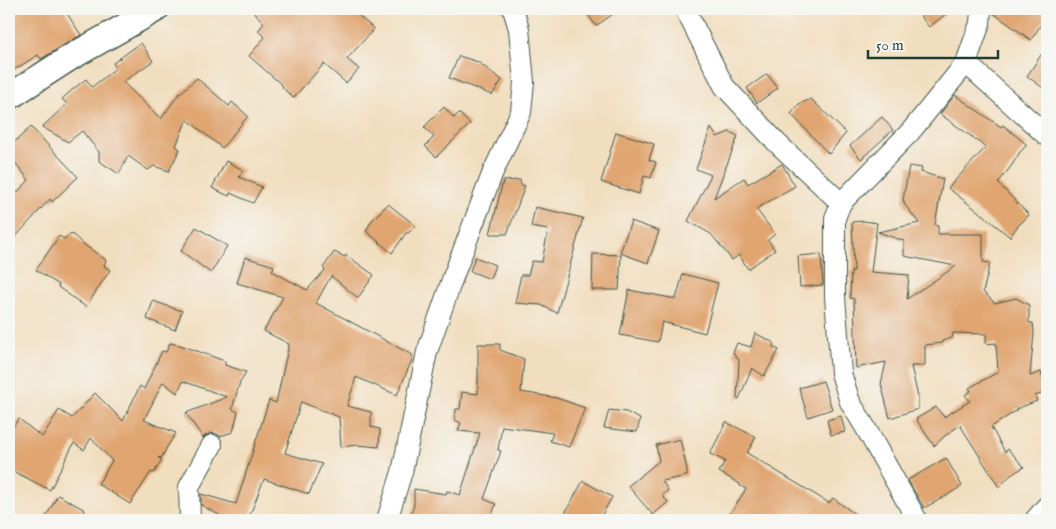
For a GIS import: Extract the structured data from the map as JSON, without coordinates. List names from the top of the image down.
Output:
{
  "scale_bar": "50 m"
}
